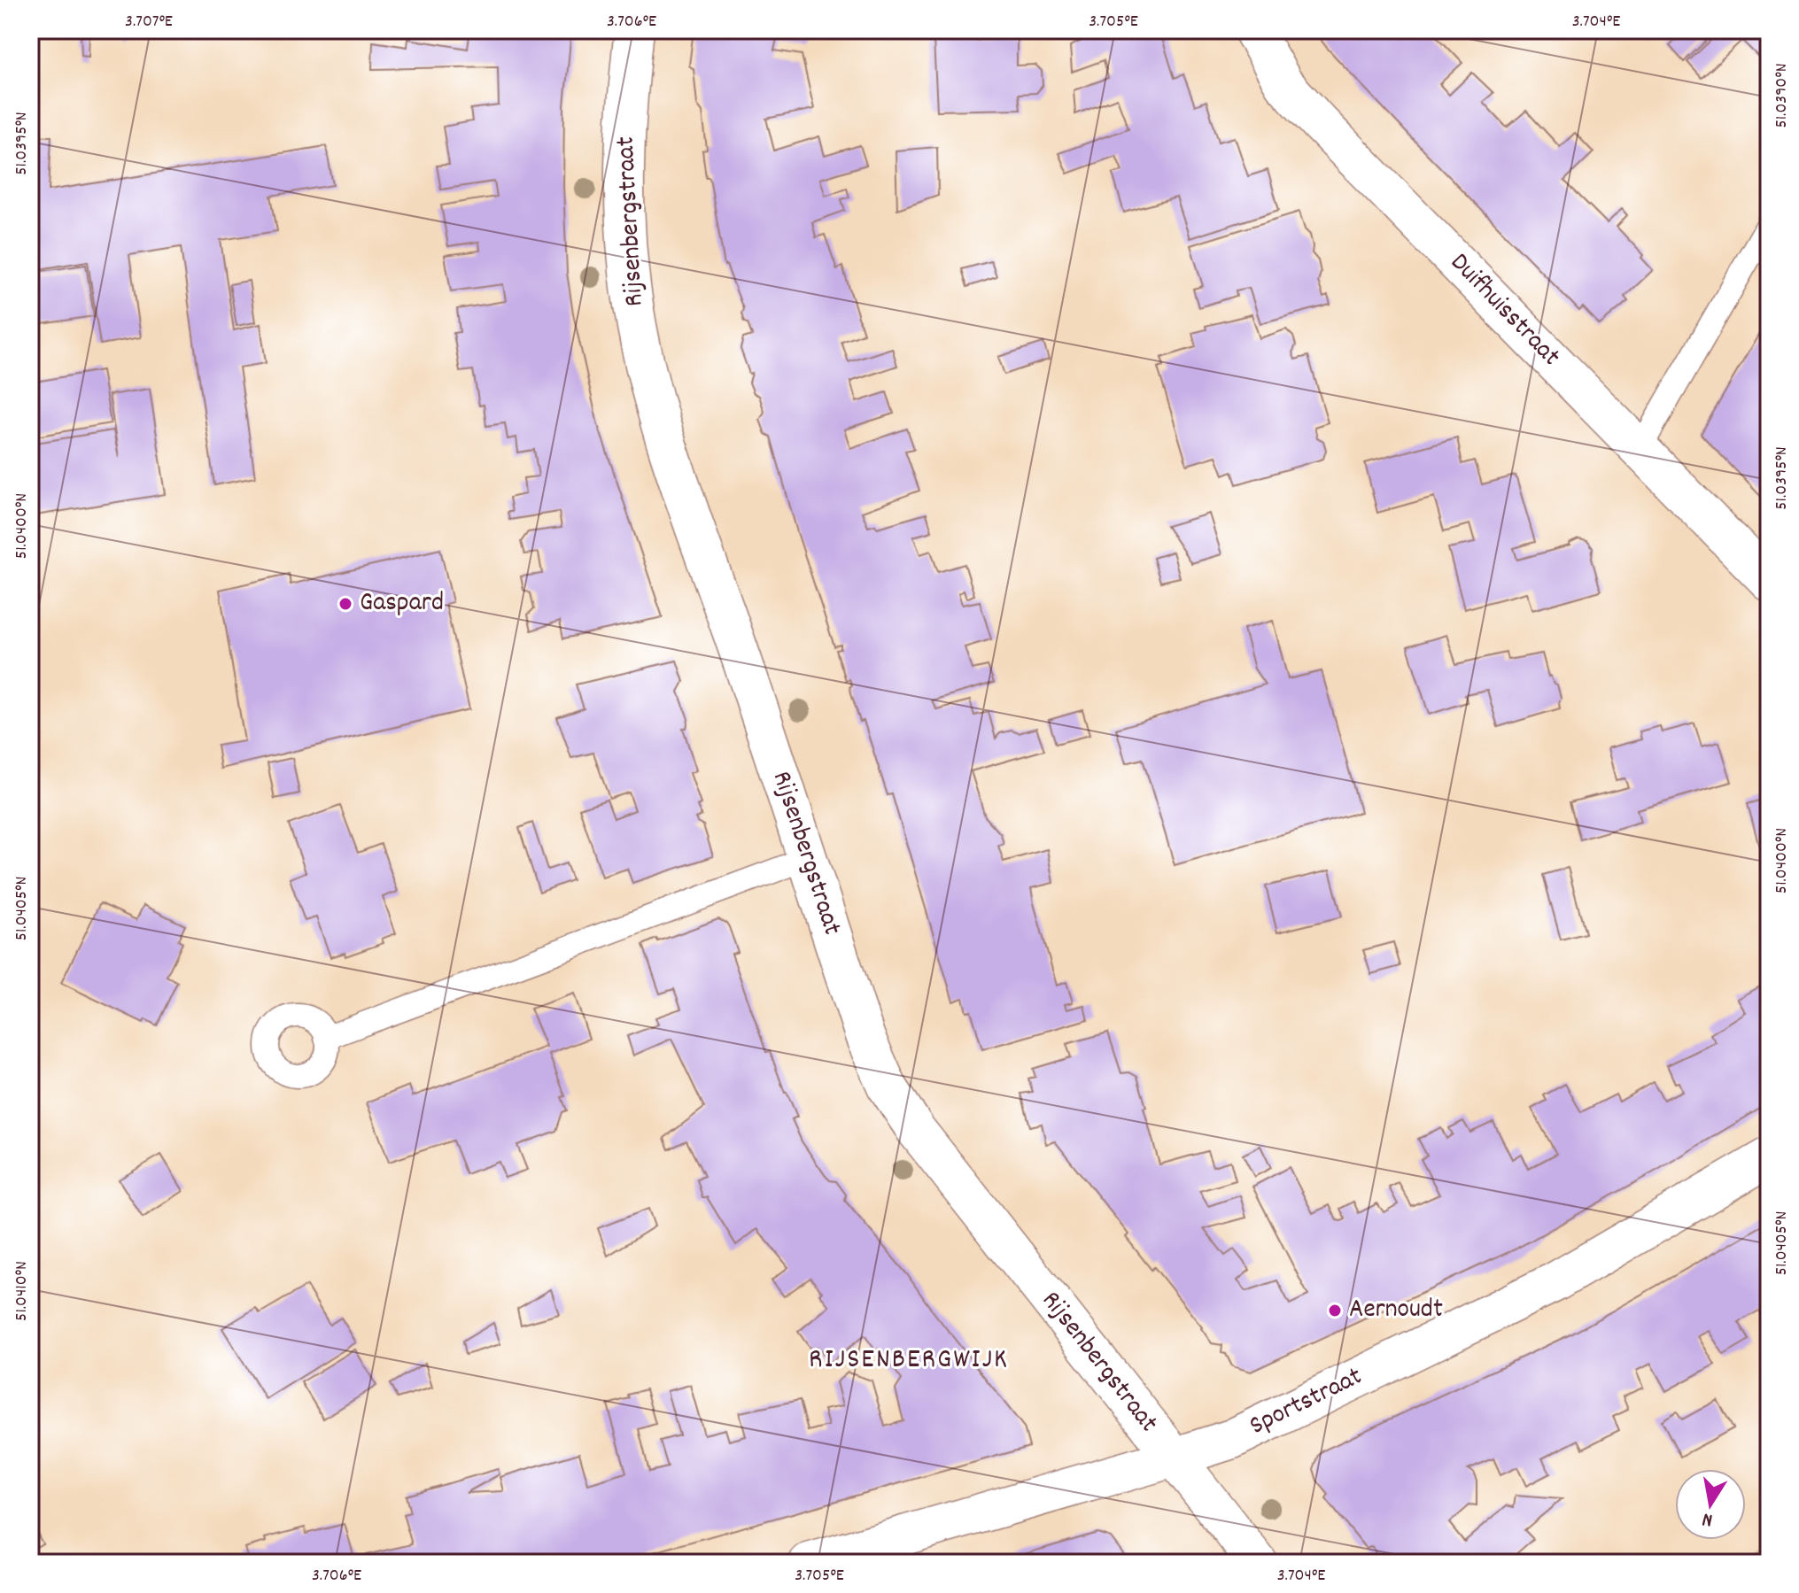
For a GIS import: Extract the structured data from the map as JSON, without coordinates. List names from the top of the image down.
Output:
{
  "streets": {
    "street": ["Rijsenbergstraat", "Duifhuisstraat", "Sportstraat"]
  },
  "crossings": [
    ["Rijsenbergstraat", "Sportstraat"]
  ],
  "districts": ["RIJSENBERGWIJK"],
  "places": ["Gaspard", "Aernoudt"],
  "north": "bottom",
  "coordinates": [
    "3.707°E",
    "3.706°E",
    "3.705°E",
    "3.704°E",
    "51.0390°N",
    "51.0395°N",
    "51.0400°N",
    "51.0405°N",
    "51.0410°N"
  ]
}
